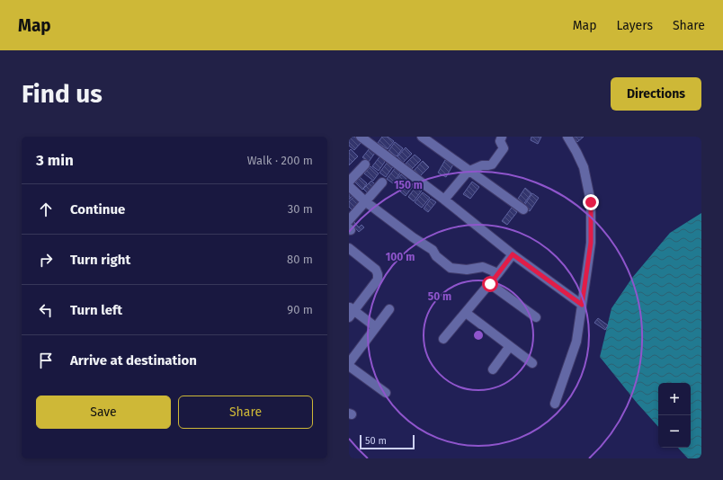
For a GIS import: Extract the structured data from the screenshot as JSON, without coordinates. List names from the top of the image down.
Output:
{
  "scale_bar": "50 m",
  "page": {
    "header": "Map",
    "nav": ["Map", "Layers", "Share"],
    "buttons": [
      "Directions",
      ["Save", "Share"]
    ],
    "title": "Find us",
    "heading": ["3 min", "Walk · 200 m"],
    "list": [
      ["Continue", "30 m"],
      ["Turn right", "80 m"],
      ["Turn left", "90 m"],
      "Arrive at destination"
    ],
    "map_buttons": ["+", "−"],
    "scale": "50 m"
  },
  "rings": ["150 m", "100 m", "50 m"]
}
